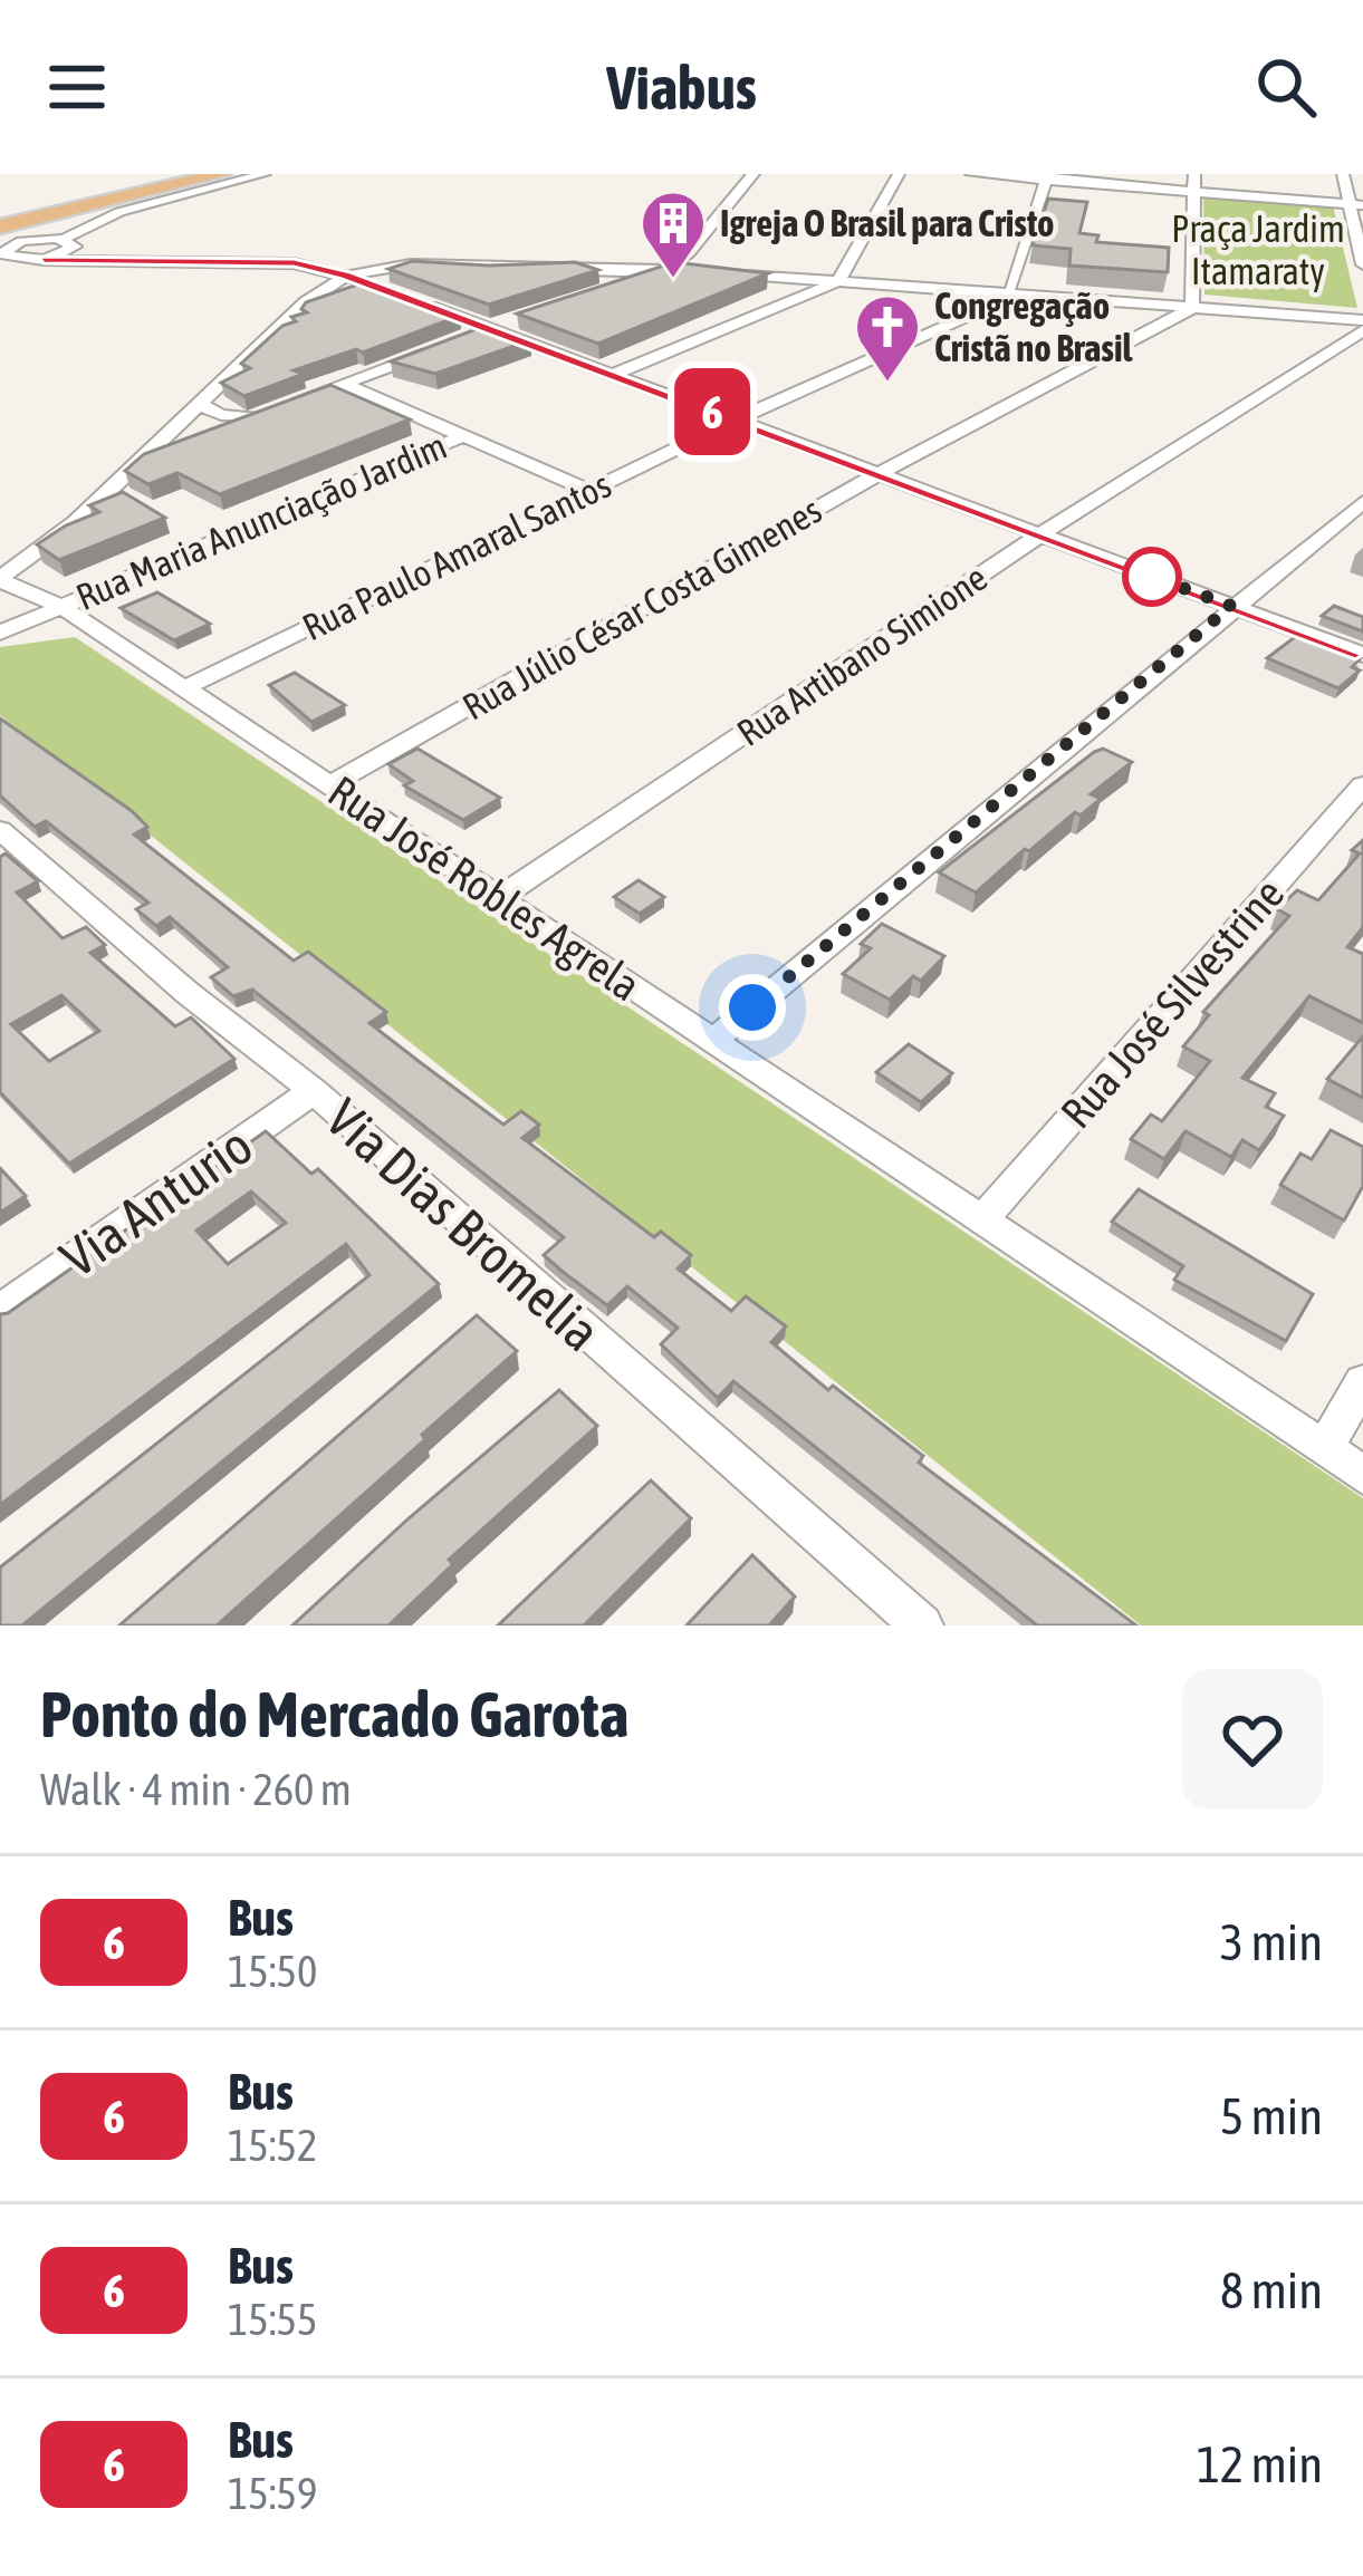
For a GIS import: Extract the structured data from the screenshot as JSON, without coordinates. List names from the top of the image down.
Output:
{
  "streets": {
    "street": [
      "Rua Maria Anunciação Jardim",
      "Rua Paulo Amaral Santos",
      "Rua Júlio César Costa Gimenes",
      "Rua Artibano Simione",
      "Rua José Robles Agrela",
      "Rua José Silvestrine",
      "Via Anturio",
      "Via Dias Bromelia"
    ]
  },
  "crossings": [
    ["Rua Maria Anunciação Jardim", "Rua José Robles Agrela"],
    ["Rua Paulo Amaral Santos", "Rua José Robles Agrela"],
    ["Rua Júlio César Costa Gimenes", "Rua José Robles Agrela"],
    ["Rua Artibano Simione", "Rua José Robles Agrela"],
    ["Rua José Robles Agrela", "Rua José Silvestrine"],
    ["Via Anturio", "Via Dias Bromelia"]
  ],
  "parks": ["Praça Jardim Itamaraty"],
  "places": {
    "building": ["Igreja O Brasil para Cristo"],
    "church": ["Congregação Cristã no Brasil"]
  },
  "lines": ["bus line 6"],
  "page": {
    "header": "Viabus",
    "on_map": "6",
    "heading": ["Ponto do Mercado Garota", "Walk · 4 min · 260 m"],
    "list": [
      {
        "mark": "6",
        "name": "Bus",
        "note": "15:50",
        "value": "3 min"
      },
      {
        "mark": "6",
        "name": "Bus",
        "note": "15:52",
        "value": "5 min"
      },
      {
        "mark": "6",
        "name": "Bus",
        "note": "15:55",
        "value": "8 min"
      },
      {
        "mark": "6",
        "name": "Bus",
        "note": "15:59",
        "value": "12 min"
      }
    ]
  }
}
